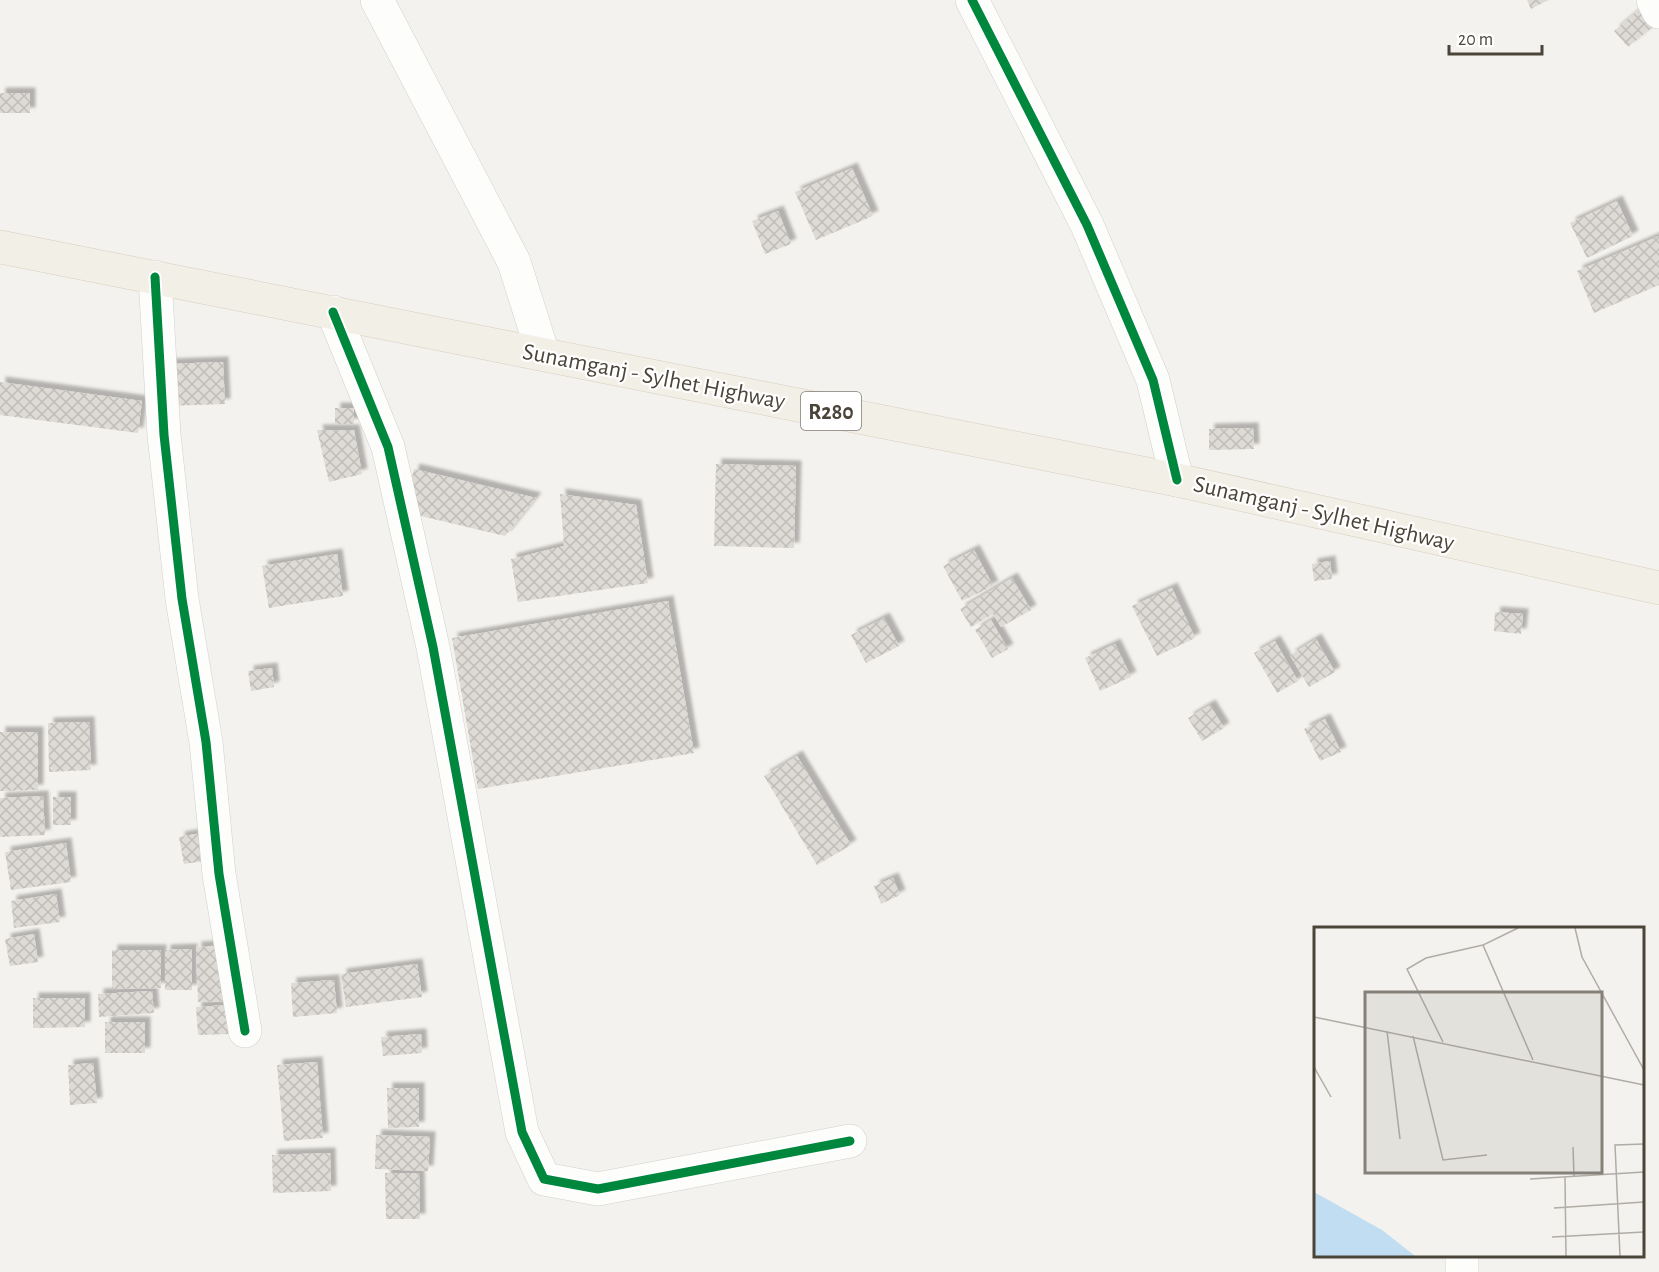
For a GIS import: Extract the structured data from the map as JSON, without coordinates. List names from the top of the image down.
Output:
{
  "streets": {
    "main road": ["Sunamganj - Sylhet Highway", "R280"]
  },
  "scale_bar": "20 m"
}
